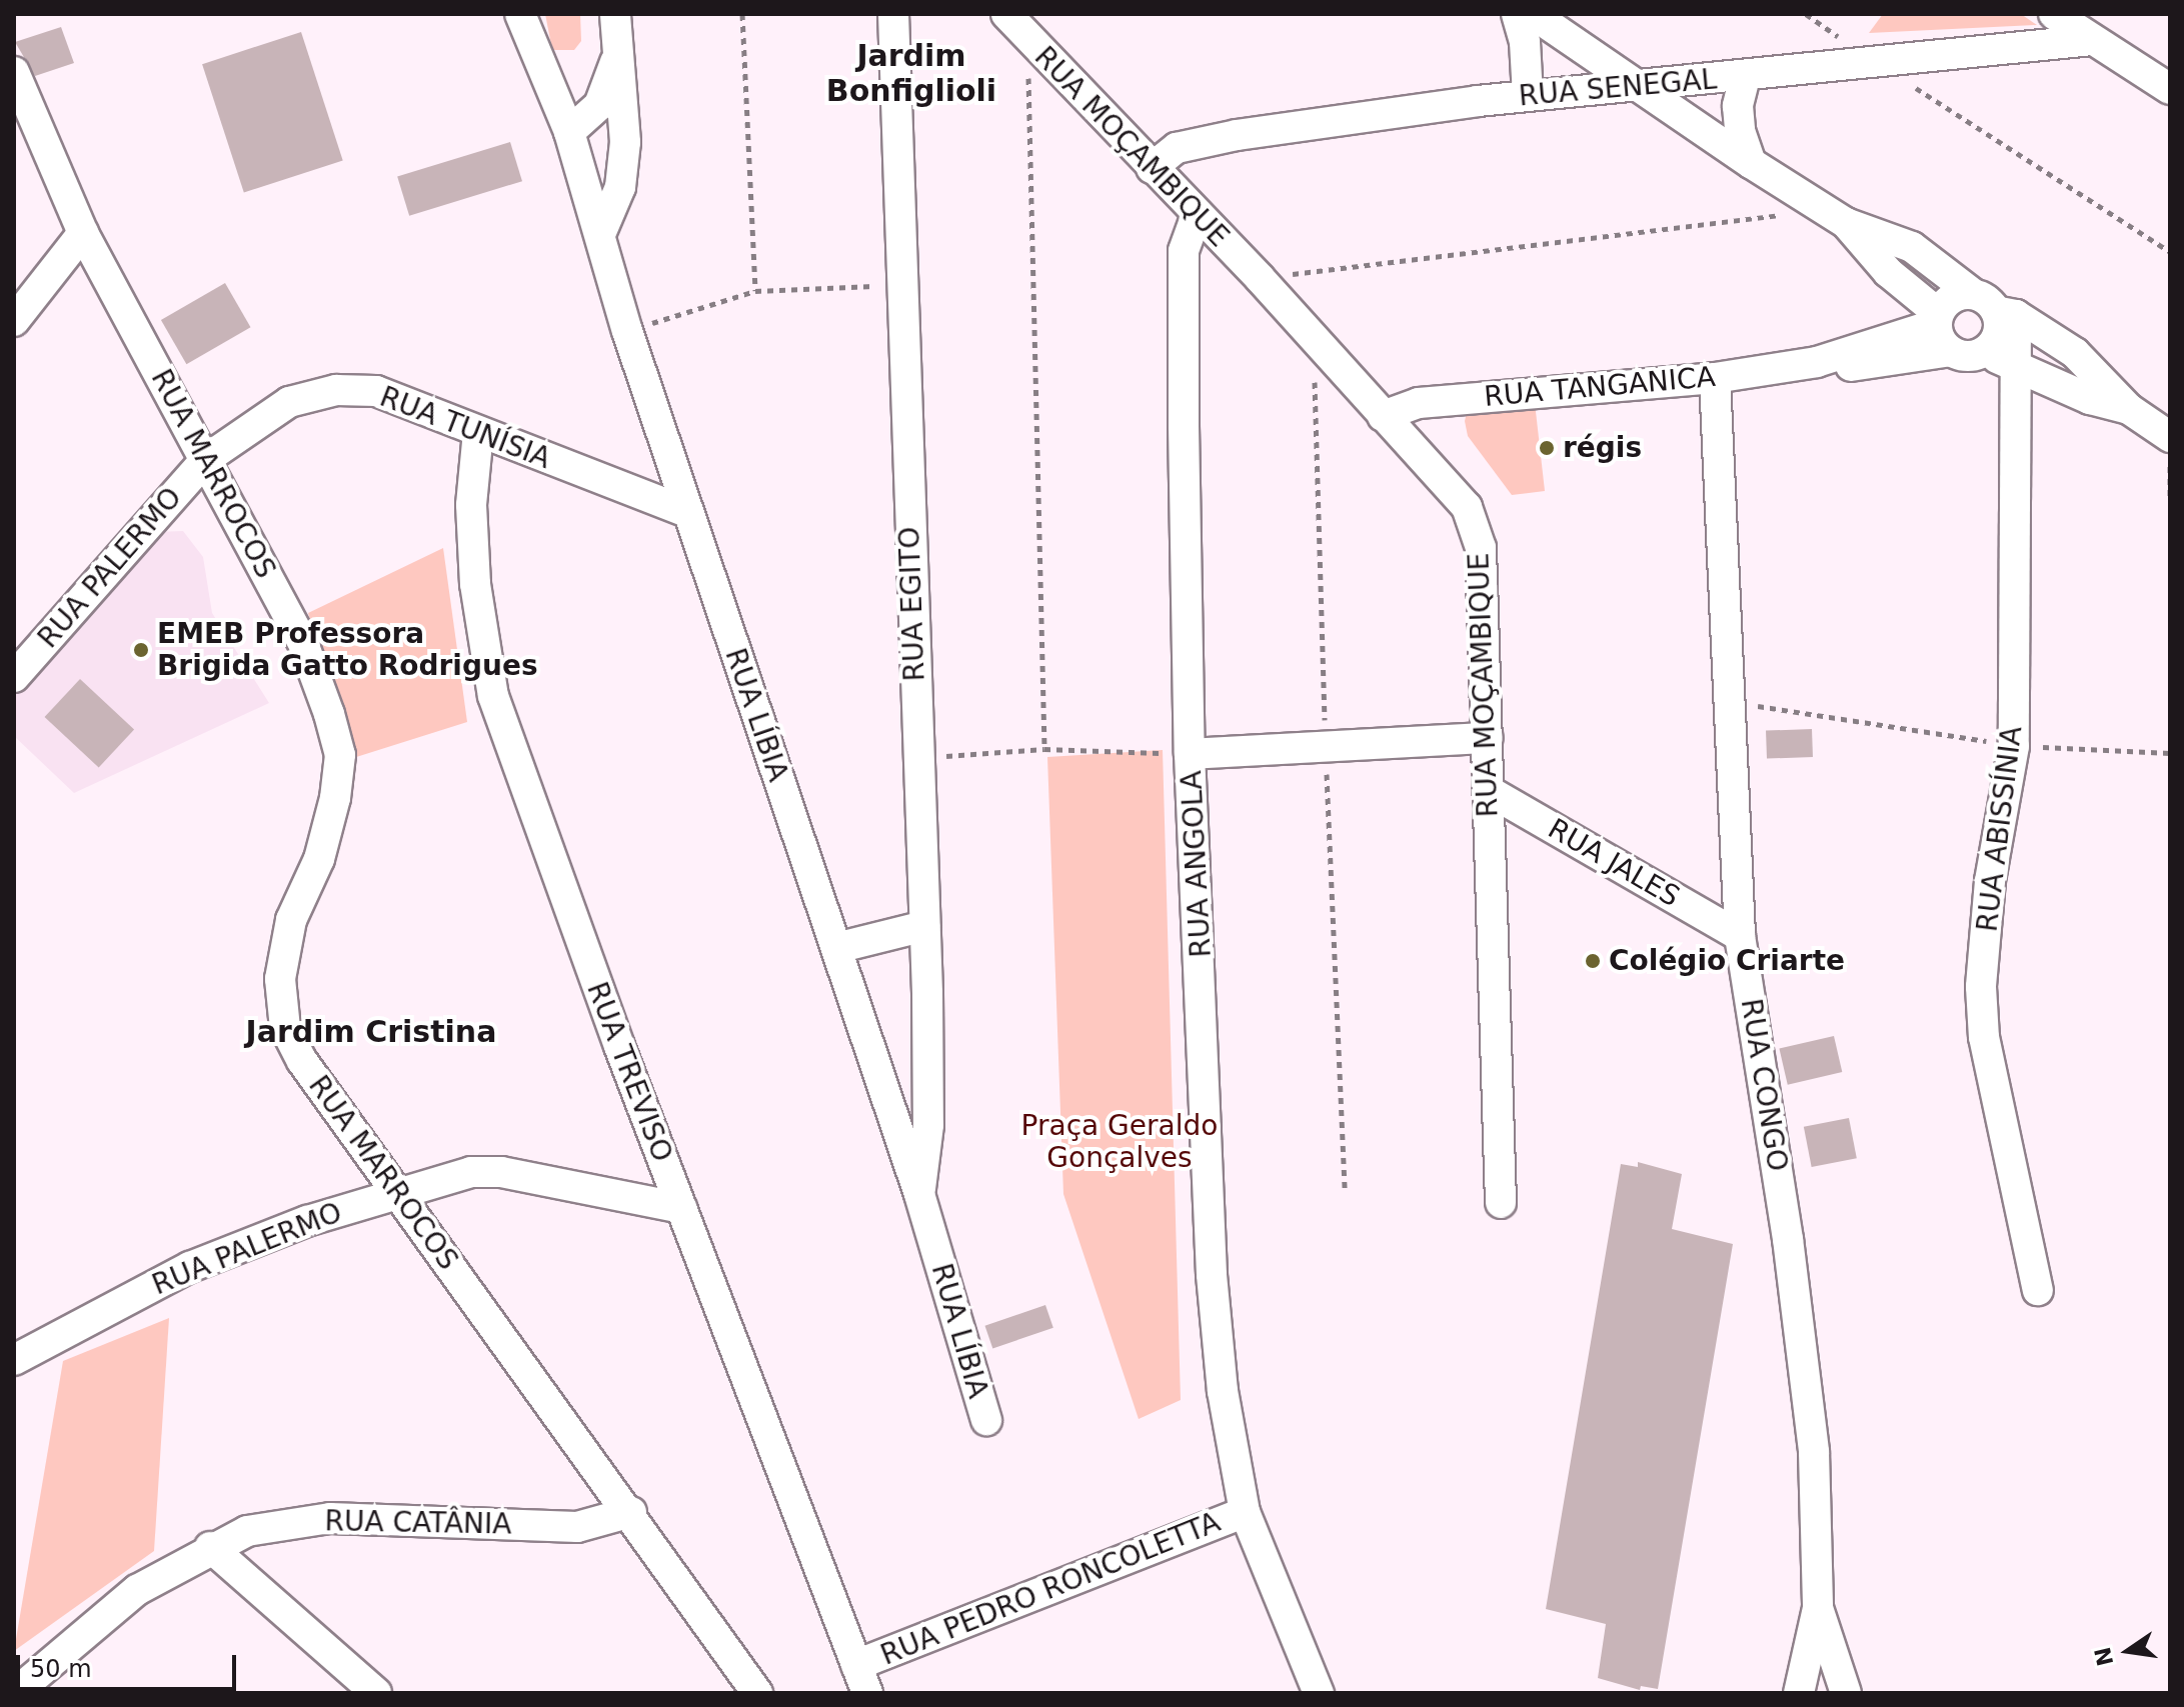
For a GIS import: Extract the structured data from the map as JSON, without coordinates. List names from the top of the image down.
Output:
{
  "streets": {
    "street": [
      "RUA SENEGAL",
      "RUA MOÇAMBIQUE",
      "RUA TANGANICA",
      "RUA TUNÍSIA",
      "RUA MARROCOS",
      "RUA PALERMO",
      "RUA EGITO",
      "RUA LÍBIA",
      "RUA ABISSÍNIA",
      "RUA JALES",
      "RUA ANGOLA",
      "RUA TREVISO",
      "RUA CONGO",
      "RUA CATÂNIA",
      "RUA PEDRO RONCOLETTA"
    ]
  },
  "crossings": [
    ["RUA SENEGAL", "RUA MOÇAMBIQUE"],
    ["RUA MOÇAMBIQUE", "RUA TANGANICA"],
    ["RUA MOÇAMBIQUE", "RUA JALES"],
    ["RUA MOÇAMBIQUE", "RUA ANGOLA"],
    ["RUA TANGANICA", "RUA ABISSÍNIA"],
    ["RUA TANGANICA", "RUA CONGO"],
    ["RUA TUNÍSIA", "RUA MARROCOS"],
    ["RUA TUNÍSIA", "RUA PALERMO"],
    ["RUA TUNÍSIA", "RUA LÍBIA"],
    ["RUA TUNÍSIA", "RUA TREVISO"],
    ["RUA MARROCOS", "RUA PALERMO"],
    ["RUA MARROCOS", "RUA CATÂNIA"],
    ["RUA PALERMO", "RUA TREVISO"],
    ["RUA EGITO", "RUA LÍBIA"],
    ["RUA JALES", "RUA CONGO"],
    ["RUA ANGOLA", "RUA PEDRO RONCOLETTA"],
    ["RUA TREVISO", "RUA PEDRO RONCOLETTA"]
  ],
  "districts": ["Jardim Bonfiglioli", "Jardim Cristina"],
  "parks": ["Praça Geraldo Gonçalves"],
  "places": ["régis", "EMEB Professora Brigida Gatto Rodrigues", "Colégio Criarte"],
  "scale_bar": "50 m",
  "north": "left"
}
